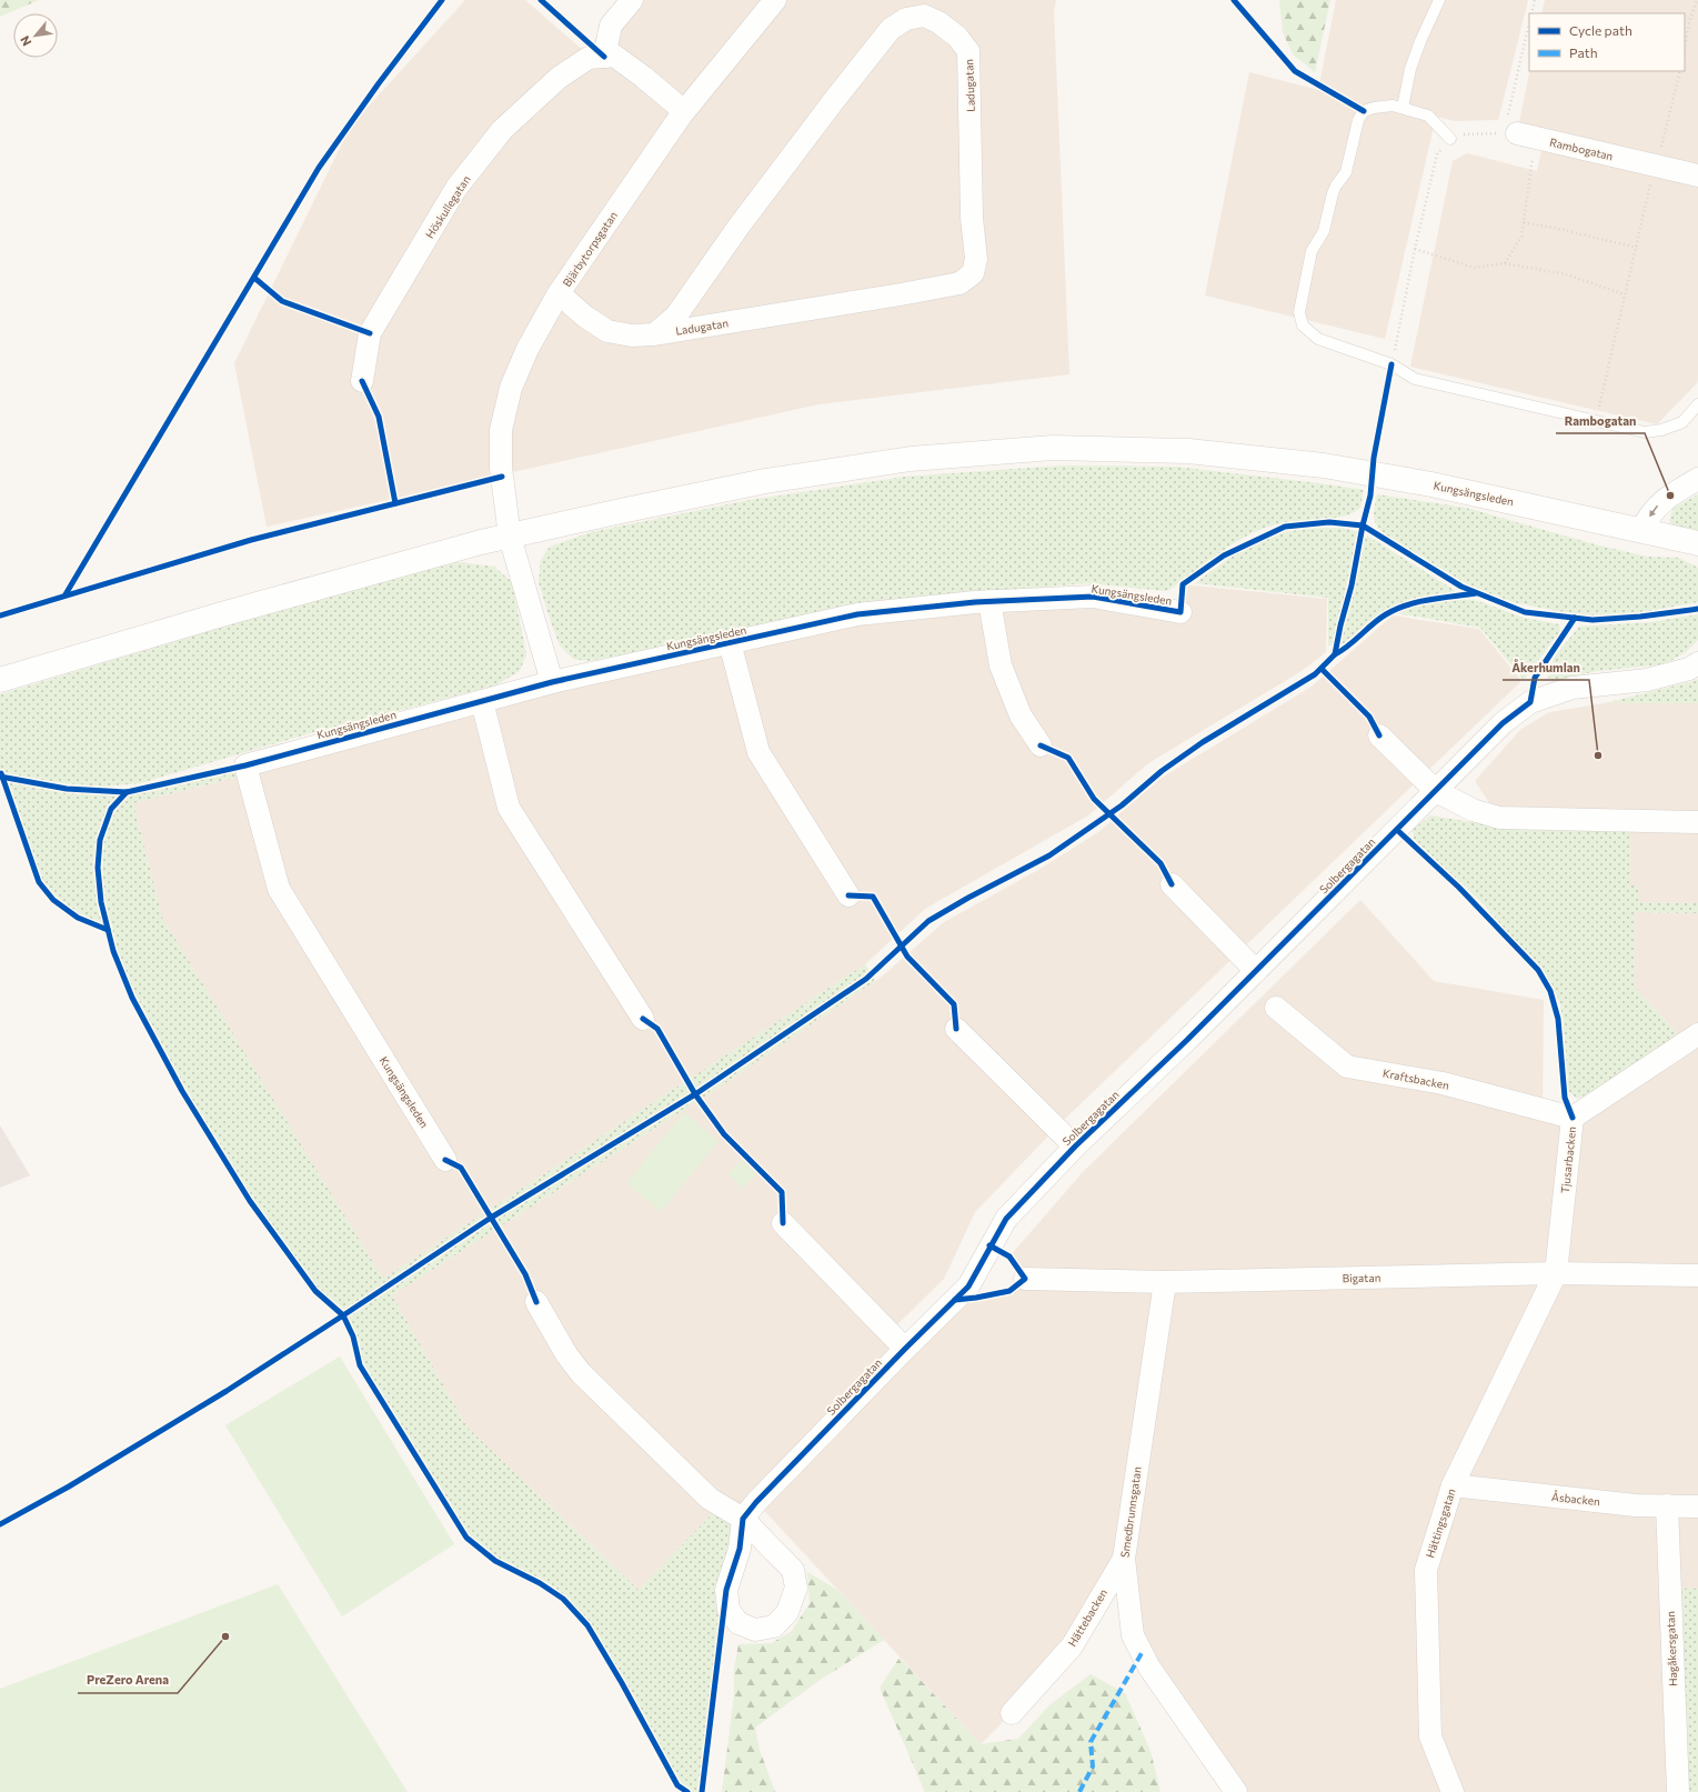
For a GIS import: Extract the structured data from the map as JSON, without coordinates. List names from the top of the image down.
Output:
{
  "streets": {
    "main road": ["Kungsängsleden"],
    "street": [
      "Ladugatan",
      "Rambogatan",
      "Höskullegatan",
      "Bjärbytorpsgatan",
      "Solbergagatan",
      "Kraftsbacken",
      "Tjusarbacken",
      "Bigatan",
      "Åsbacken",
      "Smedbrunnsgatan",
      "Hättingsgatan",
      "Hättebacken",
      "Hagåkersgatan"
    ]
  },
  "crossings": [
    ["Ladugatan", "Bjärbytorpsgatan"],
    ["Höskullegatan", "Bjärbytorpsgatan"],
    ["Bjärbytorpsgatan", "Kungsängsleden"],
    ["Kraftsbacken", "Tjusarbacken"],
    ["Tjusarbacken", "Bigatan"],
    ["Tjusarbacken", "Hättingsgatan"],
    ["Bigatan", "Smedbrunnsgatan"],
    ["Bigatan", "Hättingsgatan"],
    ["Åsbacken", "Hättingsgatan"],
    ["Åsbacken", "Hagåkersgatan"],
    ["Smedbrunnsgatan", "Hättebacken"]
  ],
  "places": ["Rambogatan", "Åkerhumlan", "PreZero Arena"],
  "legend": ["Cycle path", "Path"],
  "north": "bottom left"
}
